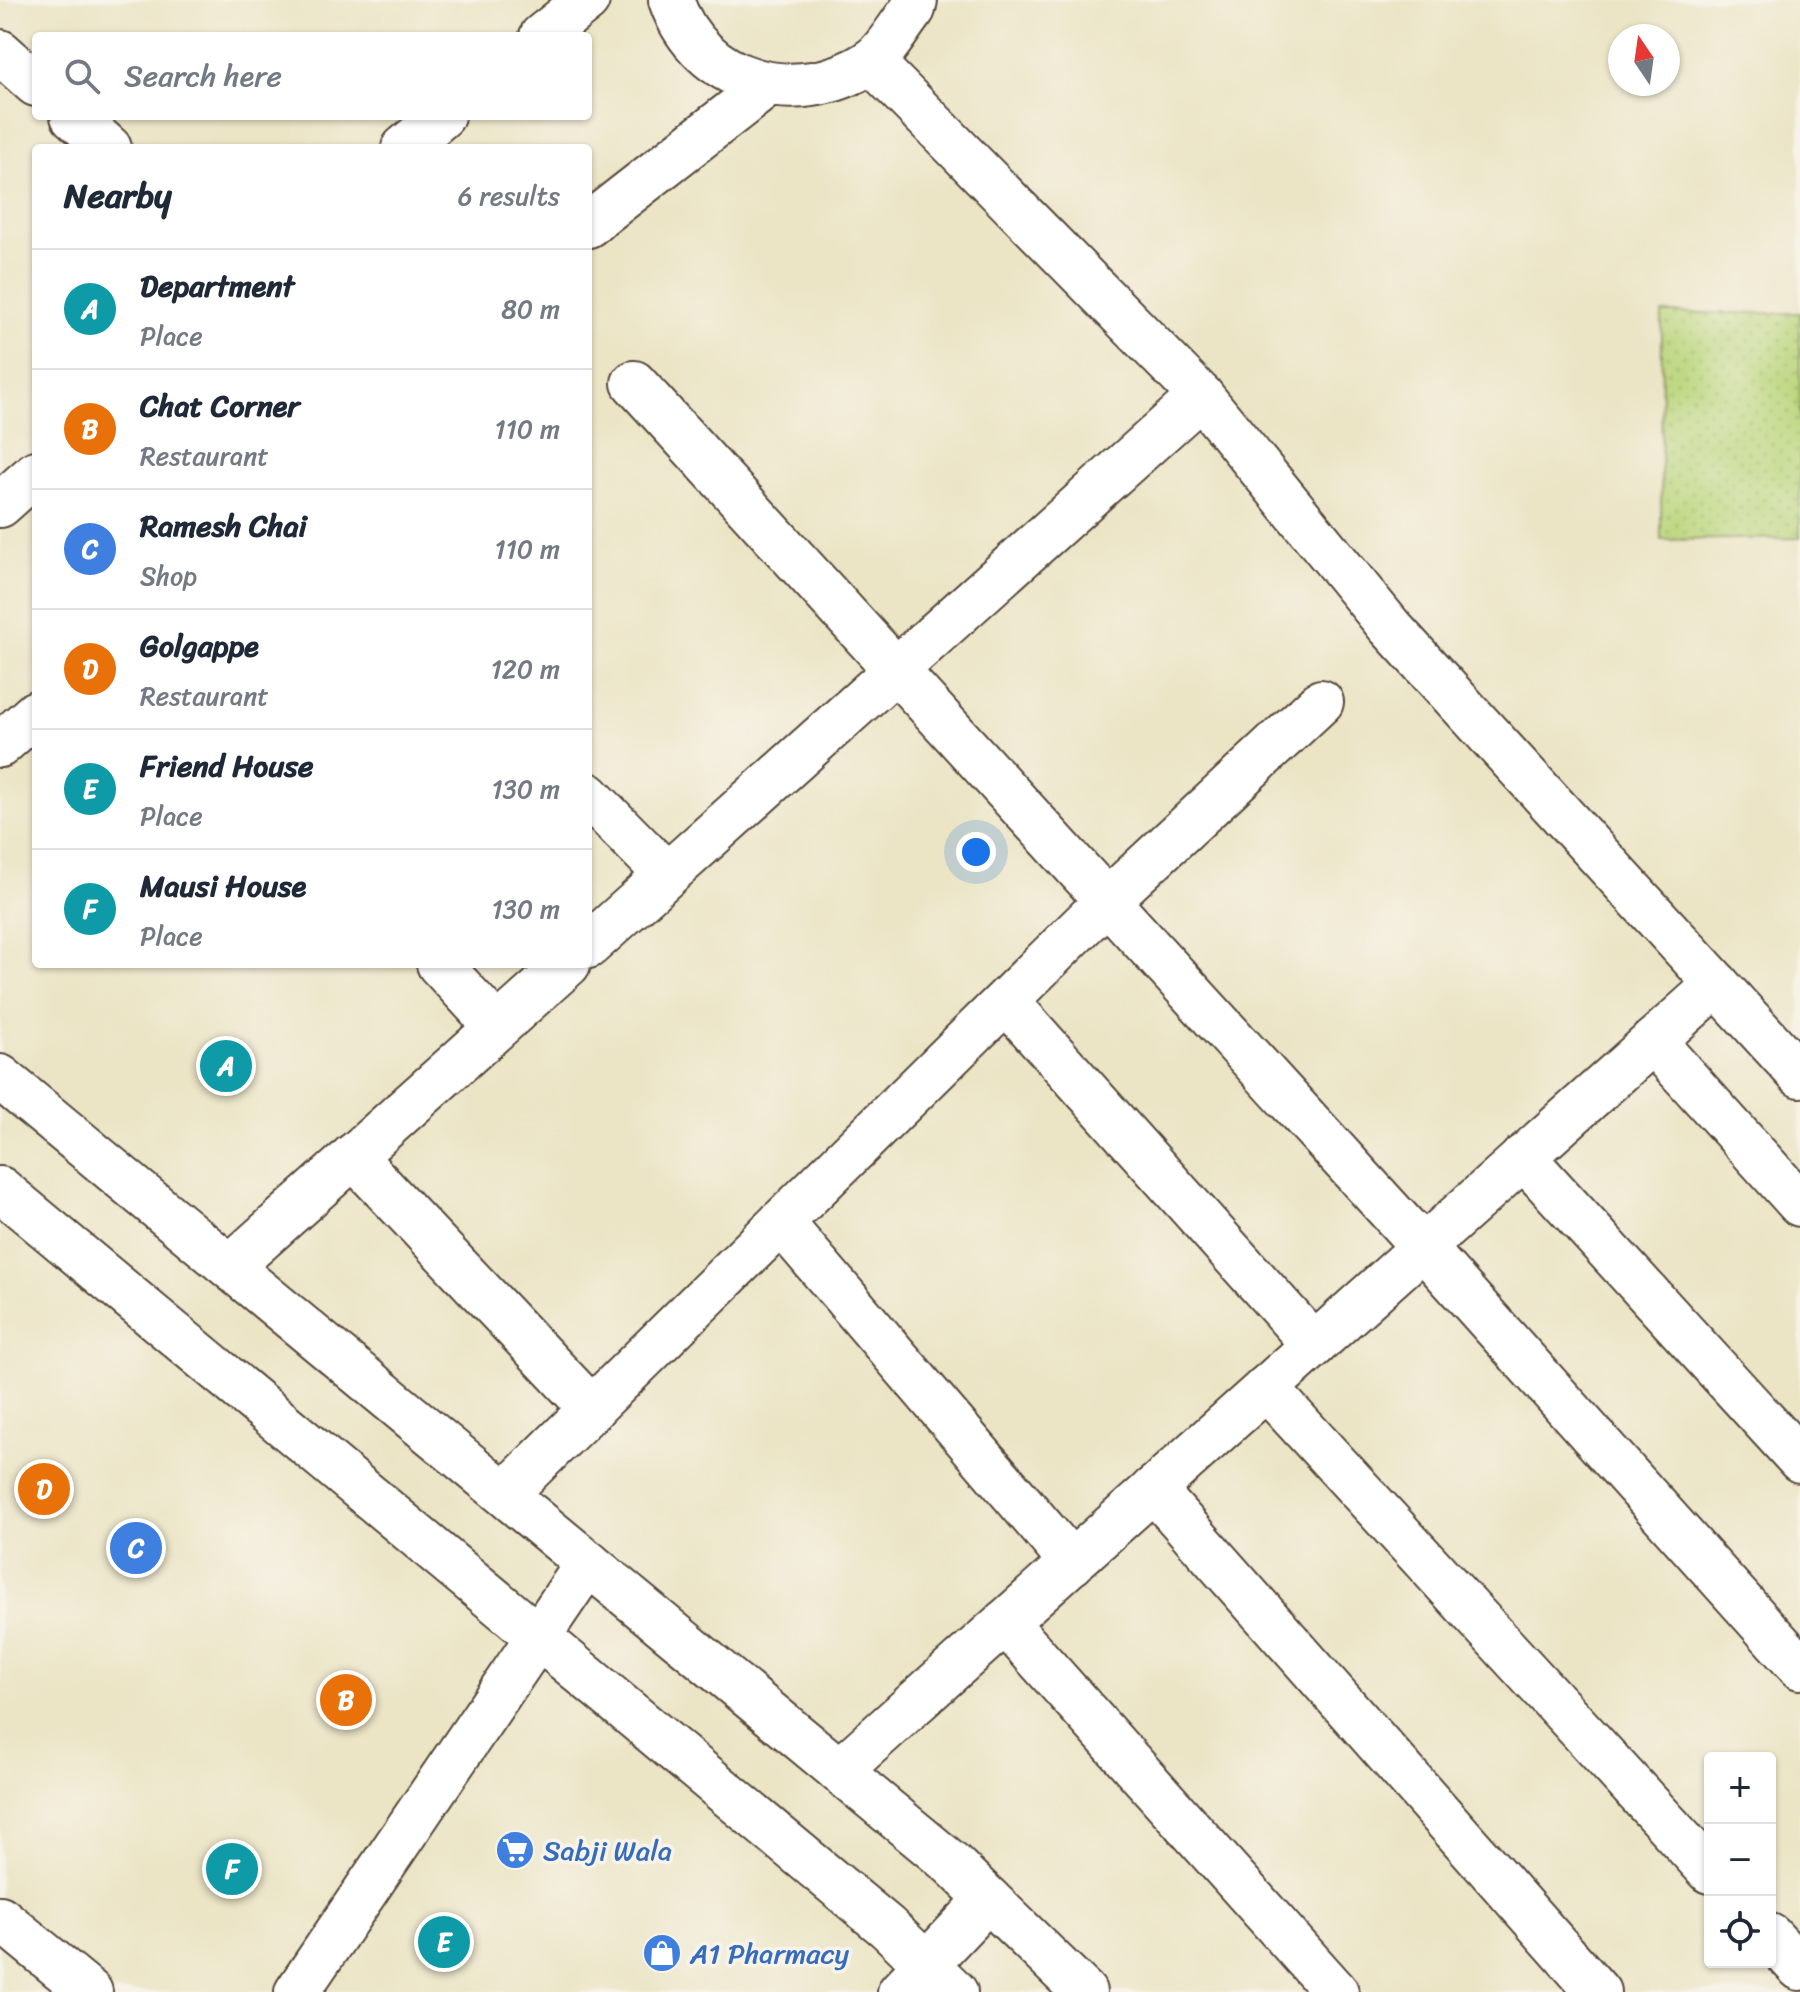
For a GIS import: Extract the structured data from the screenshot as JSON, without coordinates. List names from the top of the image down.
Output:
{
  "places": {
    "supermarket": ["Sabji Wala"],
    "shop": ["A1 Pharmacy"]
  },
  "north": "top",
  "page": {
    "search": "Search here",
    "heading": ["Nearby", "6 results"],
    "list": [
      {
        "mark": "A",
        "name": "Department",
        "note": "Place",
        "value": "80 m"
      },
      {
        "mark": "B",
        "name": "Chat Corner",
        "note": "Restaurant",
        "value": "110 m"
      },
      {
        "mark": "C",
        "name": "Ramesh Chai",
        "note": "Shop",
        "value": "110 m"
      },
      {
        "mark": "D",
        "name": "Golgappe",
        "note": "Restaurant",
        "value": "120 m"
      },
      {
        "mark": "E",
        "name": "Friend House",
        "note": "Place",
        "value": "130 m"
      },
      {
        "mark": "F",
        "name": "Mausi House",
        "note": "Place",
        "value": "130 m"
      }
    ],
    "pins": [
      "A",
      "D",
      "C",
      "B",
      "F",
      "E"
    ],
    "map_buttons": ["+", "−"]
  }
}
